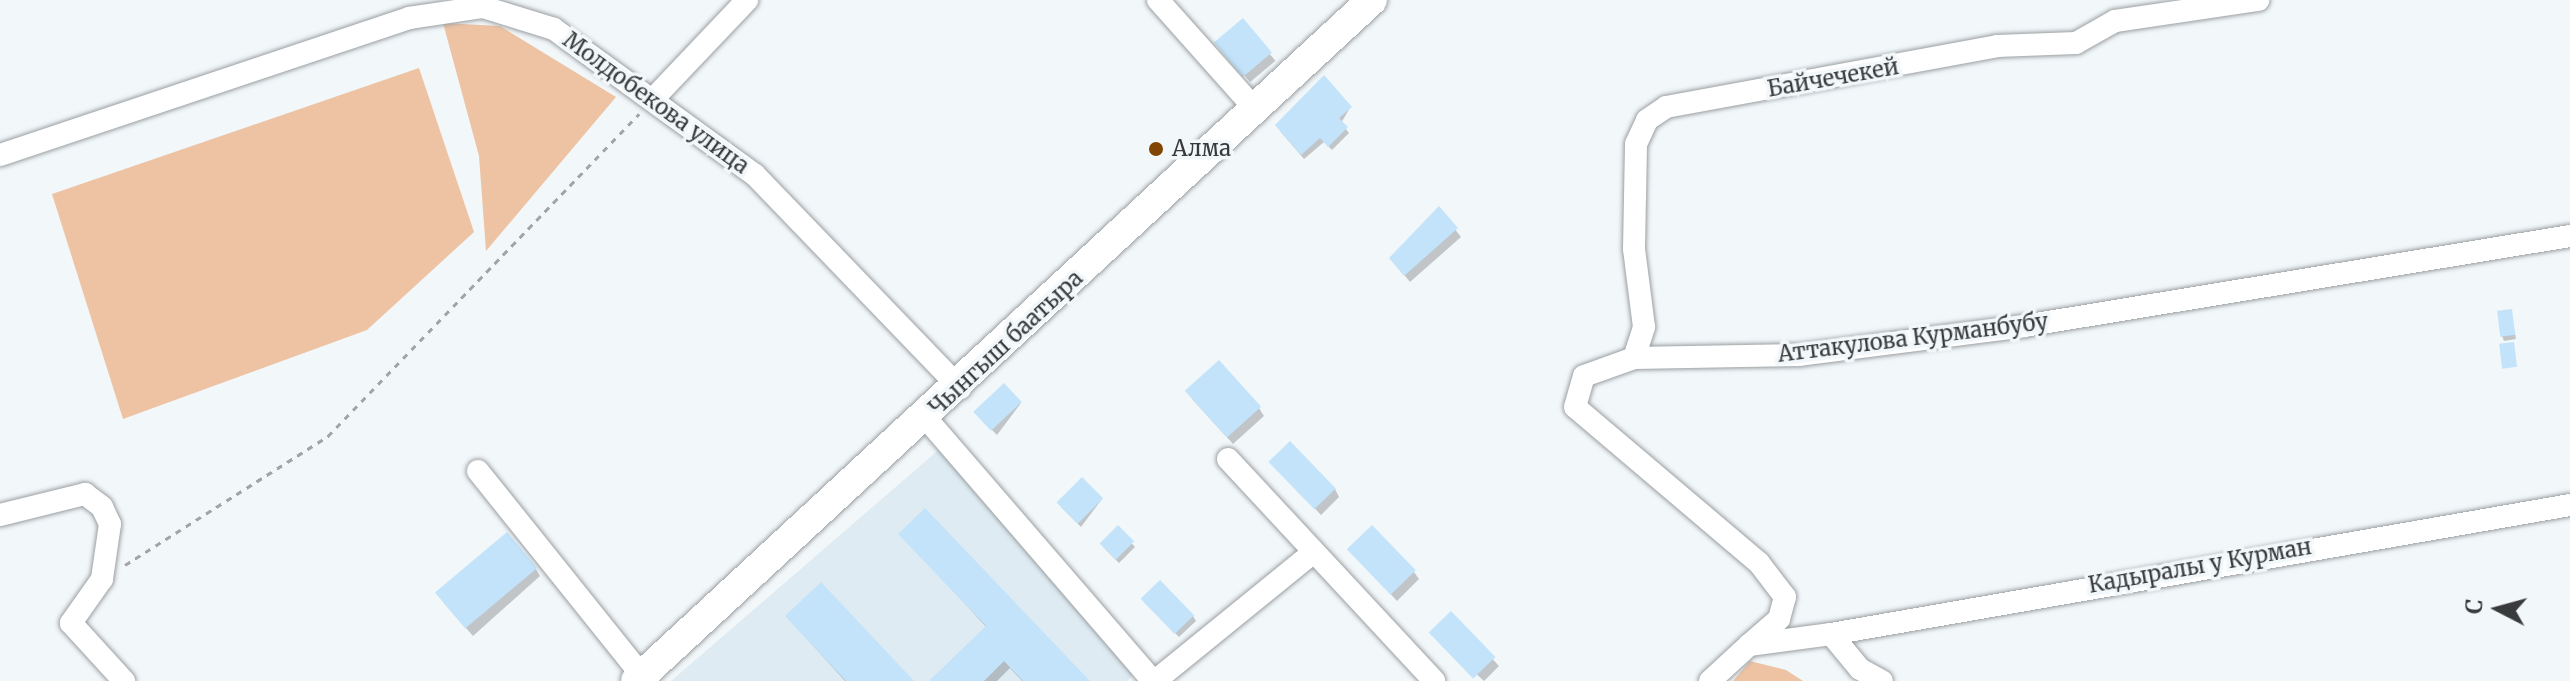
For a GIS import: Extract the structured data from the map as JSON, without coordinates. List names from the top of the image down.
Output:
{
  "streets": {
    "main road": ["Чынгыш баатыра"],
    "street": [
      "Байчечекей",
      "Молдобекова улица",
      "Аттакулова Курманбубу",
      "Кадыралы у Курман"
    ]
  },
  "crossings": [
    ["Байчечекей", "Аттакулова Курманбубу"],
    ["Молдобекова улица", "Чынгыш баатыра"],
    ["Аттакулова Курманбубу", "Кадыралы у Курман"]
  ],
  "places": ["Алма"],
  "north": "left"
}
